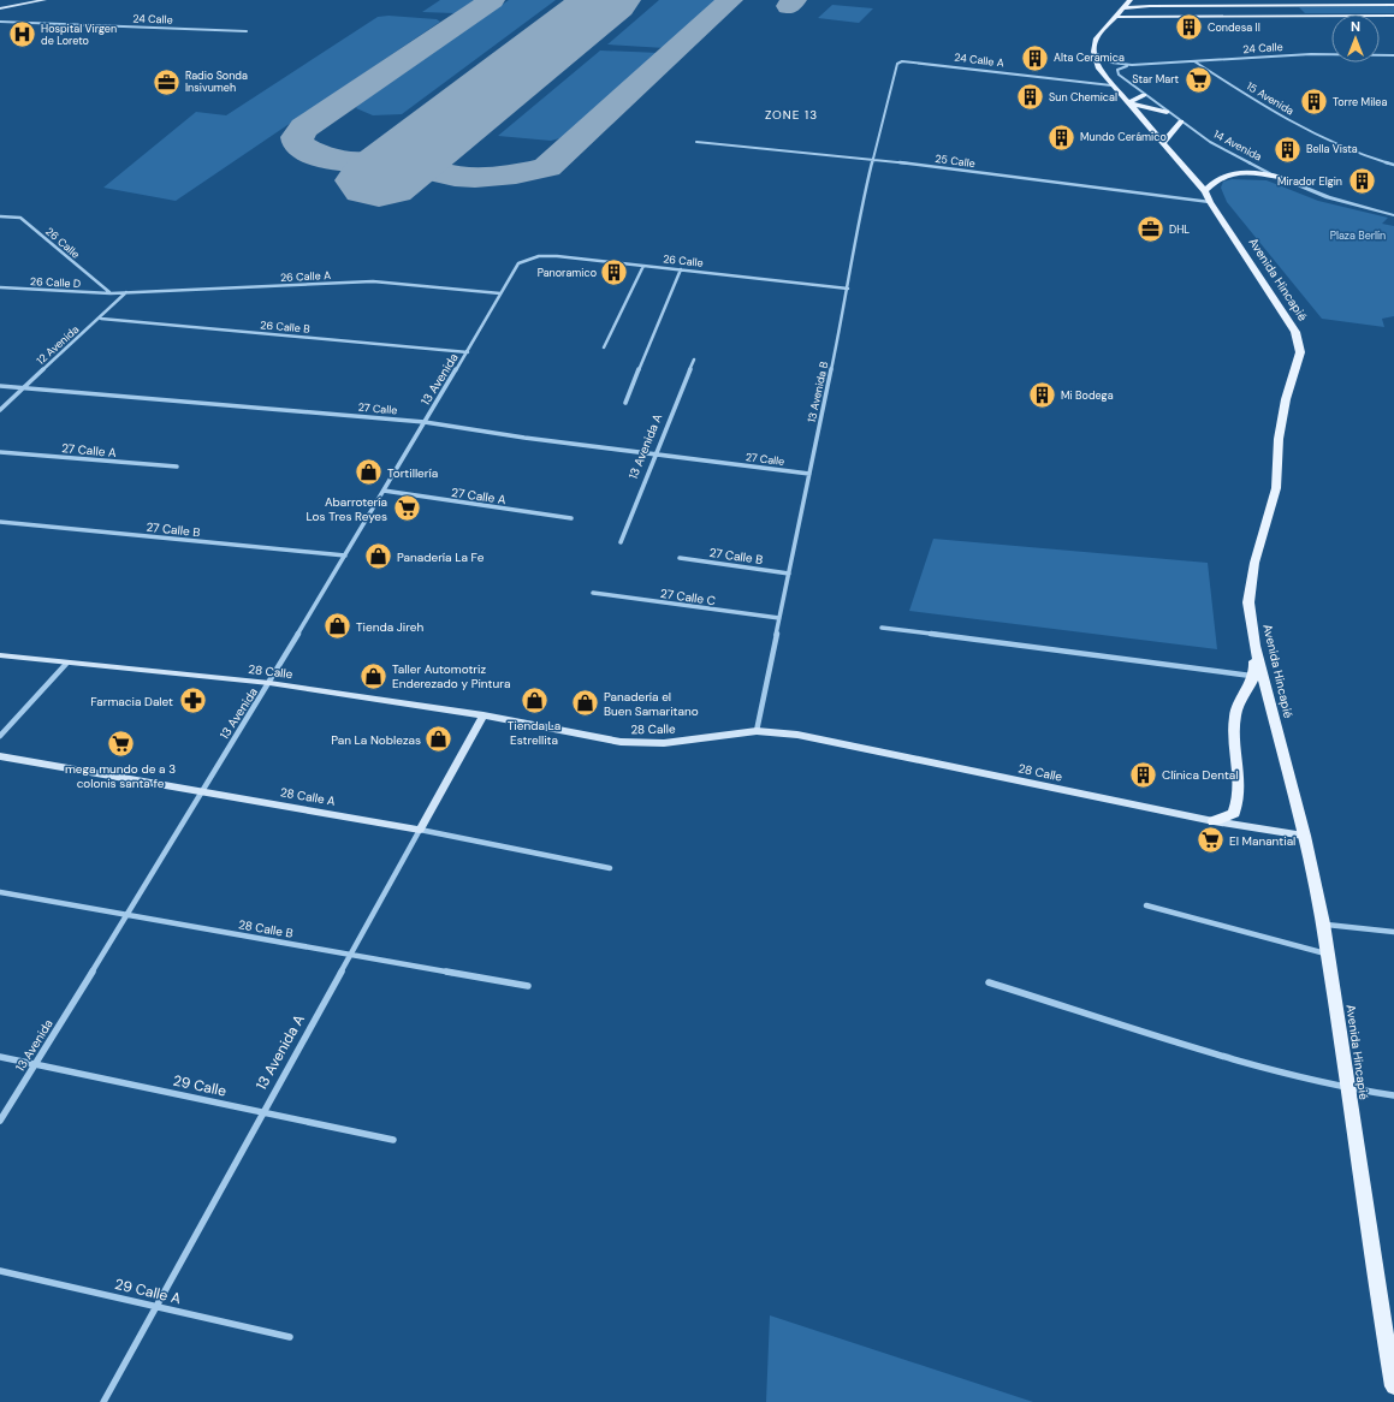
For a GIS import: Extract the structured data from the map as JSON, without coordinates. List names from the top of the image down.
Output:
{
  "streets": {
    "main road": [
      "Avenida Hincapié",
      "13 Avenida A",
      "28 Calle",
      "28 Calle A"
    ],
    "street": [
      "24 Calle",
      "24 Calle A",
      "15 Avenida",
      "14 Avenida",
      "25 Calle",
      "26 Calle",
      "26 Calle A",
      "26 Calle D",
      "26 Calle B",
      "12 Avenida",
      "13 Avenida",
      "13 Avenida B",
      "27 Calle",
      "27 Calle A",
      "27 Calle B",
      "27 Calle C",
      "28 Calle B",
      "29 Calle",
      "29 Calle A"
    ]
  },
  "crossings": [
    ["24 Calle", "15 Avenida"],
    ["24 Calle", "14 Avenida"],
    ["24 Calle", "Avenida Hincapié"],
    ["24 Calle A", "Avenida Hincapié"],
    ["24 Calle A", "13 Avenida B"],
    ["25 Calle", "Avenida Hincapié"],
    ["25 Calle", "13 Avenida B"],
    ["26 Calle", "26 Calle A"],
    ["26 Calle", "26 Calle D"],
    ["26 Calle", "13 Avenida"],
    ["26 Calle", "13 Avenida B"],
    ["26 Calle A", "26 Calle D"],
    ["26 Calle A", "12 Avenida"],
    ["26 Calle A", "13 Avenida"],
    ["Avenida Hincapié", "28 Calle"],
    ["26 Calle B", "12 Avenida"],
    ["26 Calle B", "13 Avenida"],
    ["12 Avenida", "27 Calle"],
    ["13 Avenida", "27 Calle"],
    ["13 Avenida", "27 Calle A"],
    ["13 Avenida", "27 Calle B"],
    ["13 Avenida", "28 Calle"],
    ["13 Avenida", "28 Calle A"],
    ["13 Avenida", "28 Calle B"],
    ["13 Avenida", "29 Calle"],
    ["13 Avenida B", "27 Calle"],
    ["13 Avenida B", "27 Calle B"],
    ["13 Avenida B", "27 Calle C"],
    ["13 Avenida B", "28 Calle"],
    ["27 Calle", "13 Avenida A"],
    ["13 Avenida A", "28 Calle"],
    ["13 Avenida A", "28 Calle A"],
    ["13 Avenida A", "28 Calle B"],
    ["13 Avenida A", "29 Calle"],
    ["13 Avenida A", "29 Calle A"]
  ],
  "districts": ["ZONE 13"],
  "parks": ["Plaza Berlín"],
  "places": {
    "building": [
      "Condesa II",
      "Alta Ceramica",
      "Sun Chemical",
      "Torre Milea",
      "Mundo Cerámico",
      "Bella Vista",
      "Mirador Elgin",
      "Panoramico",
      "Mi Bodega",
      "Clínica Dental"
    ],
    "hospital": ["Hospital Virgen de Loreto"],
    "supermarket": [
      "Star Mart",
      "Abarrotería Los Tres Reyes",
      "mega mundo de a 3 colonis santa fe",
      "El Manantial"
    ],
    "office": ["Radio Sonda Insivumeh", "DHL"],
    "shop": [
      "Tortillería",
      "Panadería La Fe",
      "Tienda Jireh",
      "Taller Automotriz Enderezado y Pintura",
      "Tienda La Estrellita",
      "Panadería el Buen Samaritano",
      "Pan La Noblezas"
    ],
    "pharmacy": ["Farmacia Dalet"]
  },
  "north": "top"
}
